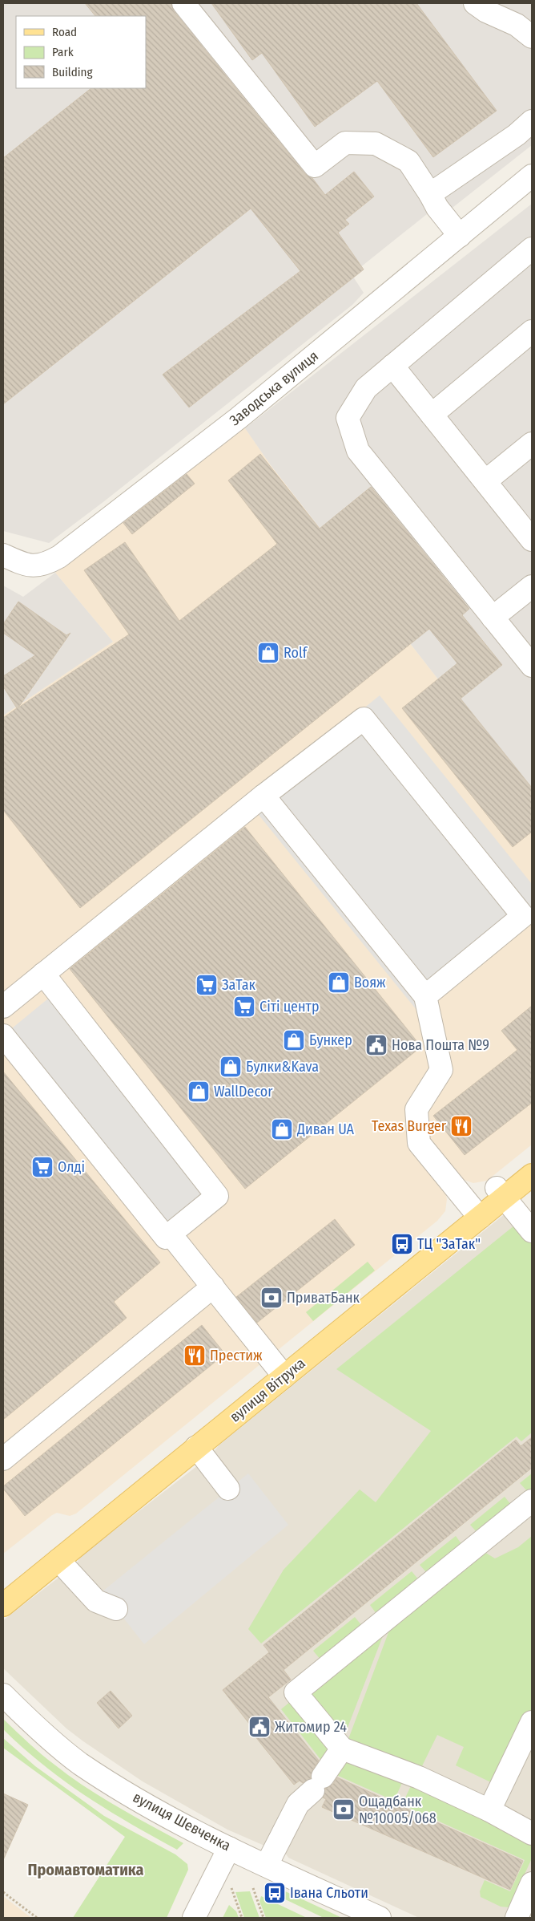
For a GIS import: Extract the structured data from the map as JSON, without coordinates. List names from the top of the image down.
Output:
{
  "streets": {
    "main road": ["вулиця Вітрука"],
    "street": ["Заводська вулиця", "вулиця Шевченка"]
  },
  "districts": ["Промавтоматика"],
  "places": {
    "shop": [
      "Rolf",
      "Вояж",
      "Бункер",
      "Булки&Kava",
      "WallDecor",
      "Диван UA"
    ],
    "supermarket": ["ЗаТак", "Сіті центр", "Олді"],
    "public building": ["Нова Пошта №9", "Житомир 24"],
    "restaurant": ["Texas Burger", "Престиж"],
    "bus stop": ["ТЦ \"ЗаТак\"", "Івана Сльоти"],
    "bank": ["ПриватБанк", "Ощадбанк №10005/068"]
  },
  "legend": ["Road", "Park", "Building"]
}
